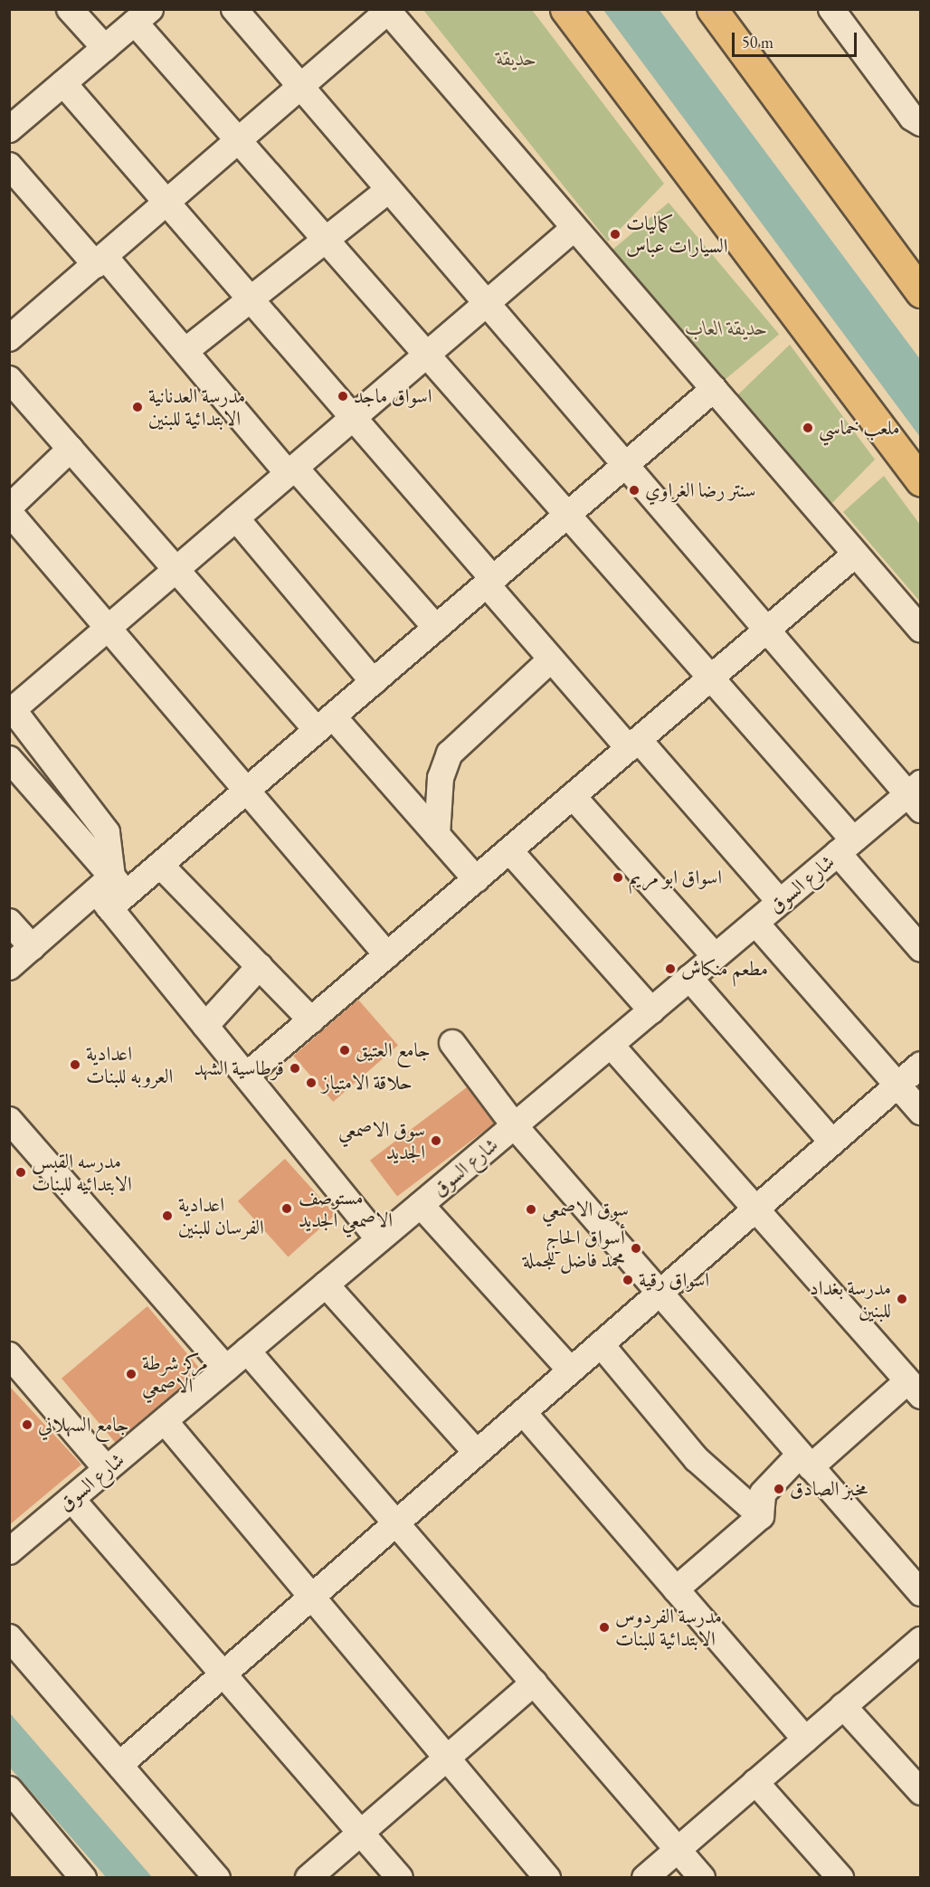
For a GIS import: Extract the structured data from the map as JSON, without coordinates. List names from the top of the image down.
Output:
{
  "streets": {
    "street": ["شارع السوق"]
  },
  "parks": ["حديقة", "حديقة العاب"],
  "places": [
    "كماليات السيارات عباس",
    "اسواق ماجد",
    "مدرسة العدنانية الابتدائية للبنين",
    "ملعب خماسي",
    "سنتر رضا الغراوي",
    "اسواق ابو مريم",
    "مطعم منكاش",
    "جامع العتيق",
    "اعدادية العروبه للبنات",
    "قرطاسية الشهد",
    "حلاقة الامتياز",
    "سوق الاصمعي الجديد",
    "مدرسه القبس الابتدائيه للبنات",
    "مستوصف الاصمعي الجديد",
    "سوق الاصمعي",
    "اعدادية الفرسان للبنين",
    "أسواق الحاج محمد فاضل للجملة",
    "اسواق رقية",
    "مدرسة بغداد للبنين",
    "مركز شرطة الاصمعي",
    "جامع السهلاني",
    "مخبز الصادق",
    "مدرسة الفردوس الابتدائية للبنات"
  ],
  "scale_bar": "50 m"
}
